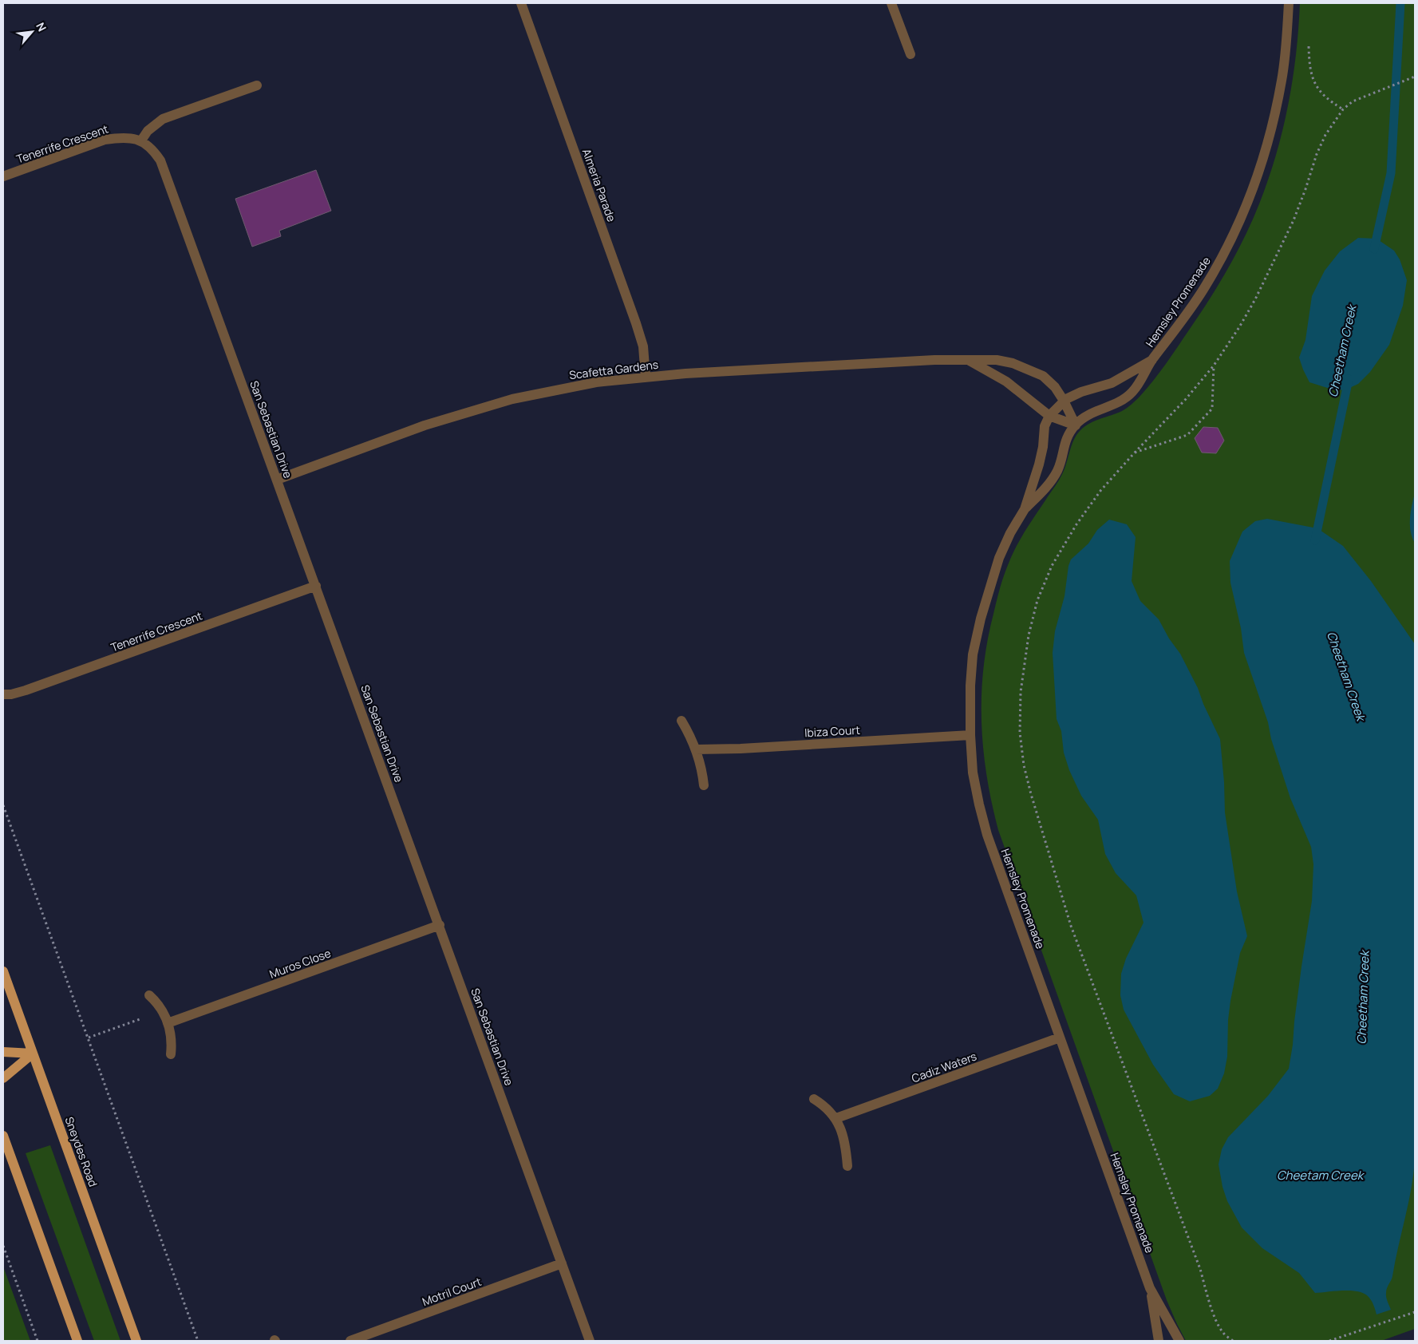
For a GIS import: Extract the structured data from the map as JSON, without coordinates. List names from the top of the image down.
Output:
{
  "streets": {
    "main road": ["Sneydes Road"],
    "street": [
      "Tenerrife Crescent",
      "Almeria Parade",
      "Hemsley Promenade",
      "Scafetta Gardens",
      "San Sebastian Drive",
      "Ibiza Court",
      "Muros Close",
      "Cadiz Waters",
      "Motril Court"
    ]
  },
  "crossings": [
    ["Tenerrife Crescent", "San Sebastian Drive"],
    ["Almeria Parade", "Scafetta Gardens"],
    ["Hemsley Promenade", "Scafetta Gardens"],
    ["Hemsley Promenade", "Ibiza Court"],
    ["Hemsley Promenade", "Cadiz Waters"],
    ["Scafetta Gardens", "San Sebastian Drive"],
    ["San Sebastian Drive", "Muros Close"],
    ["San Sebastian Drive", "Motril Court"]
  ],
  "water": ["Cheetham Creek", "Cheetam Creek"],
  "north": "top right"
}
